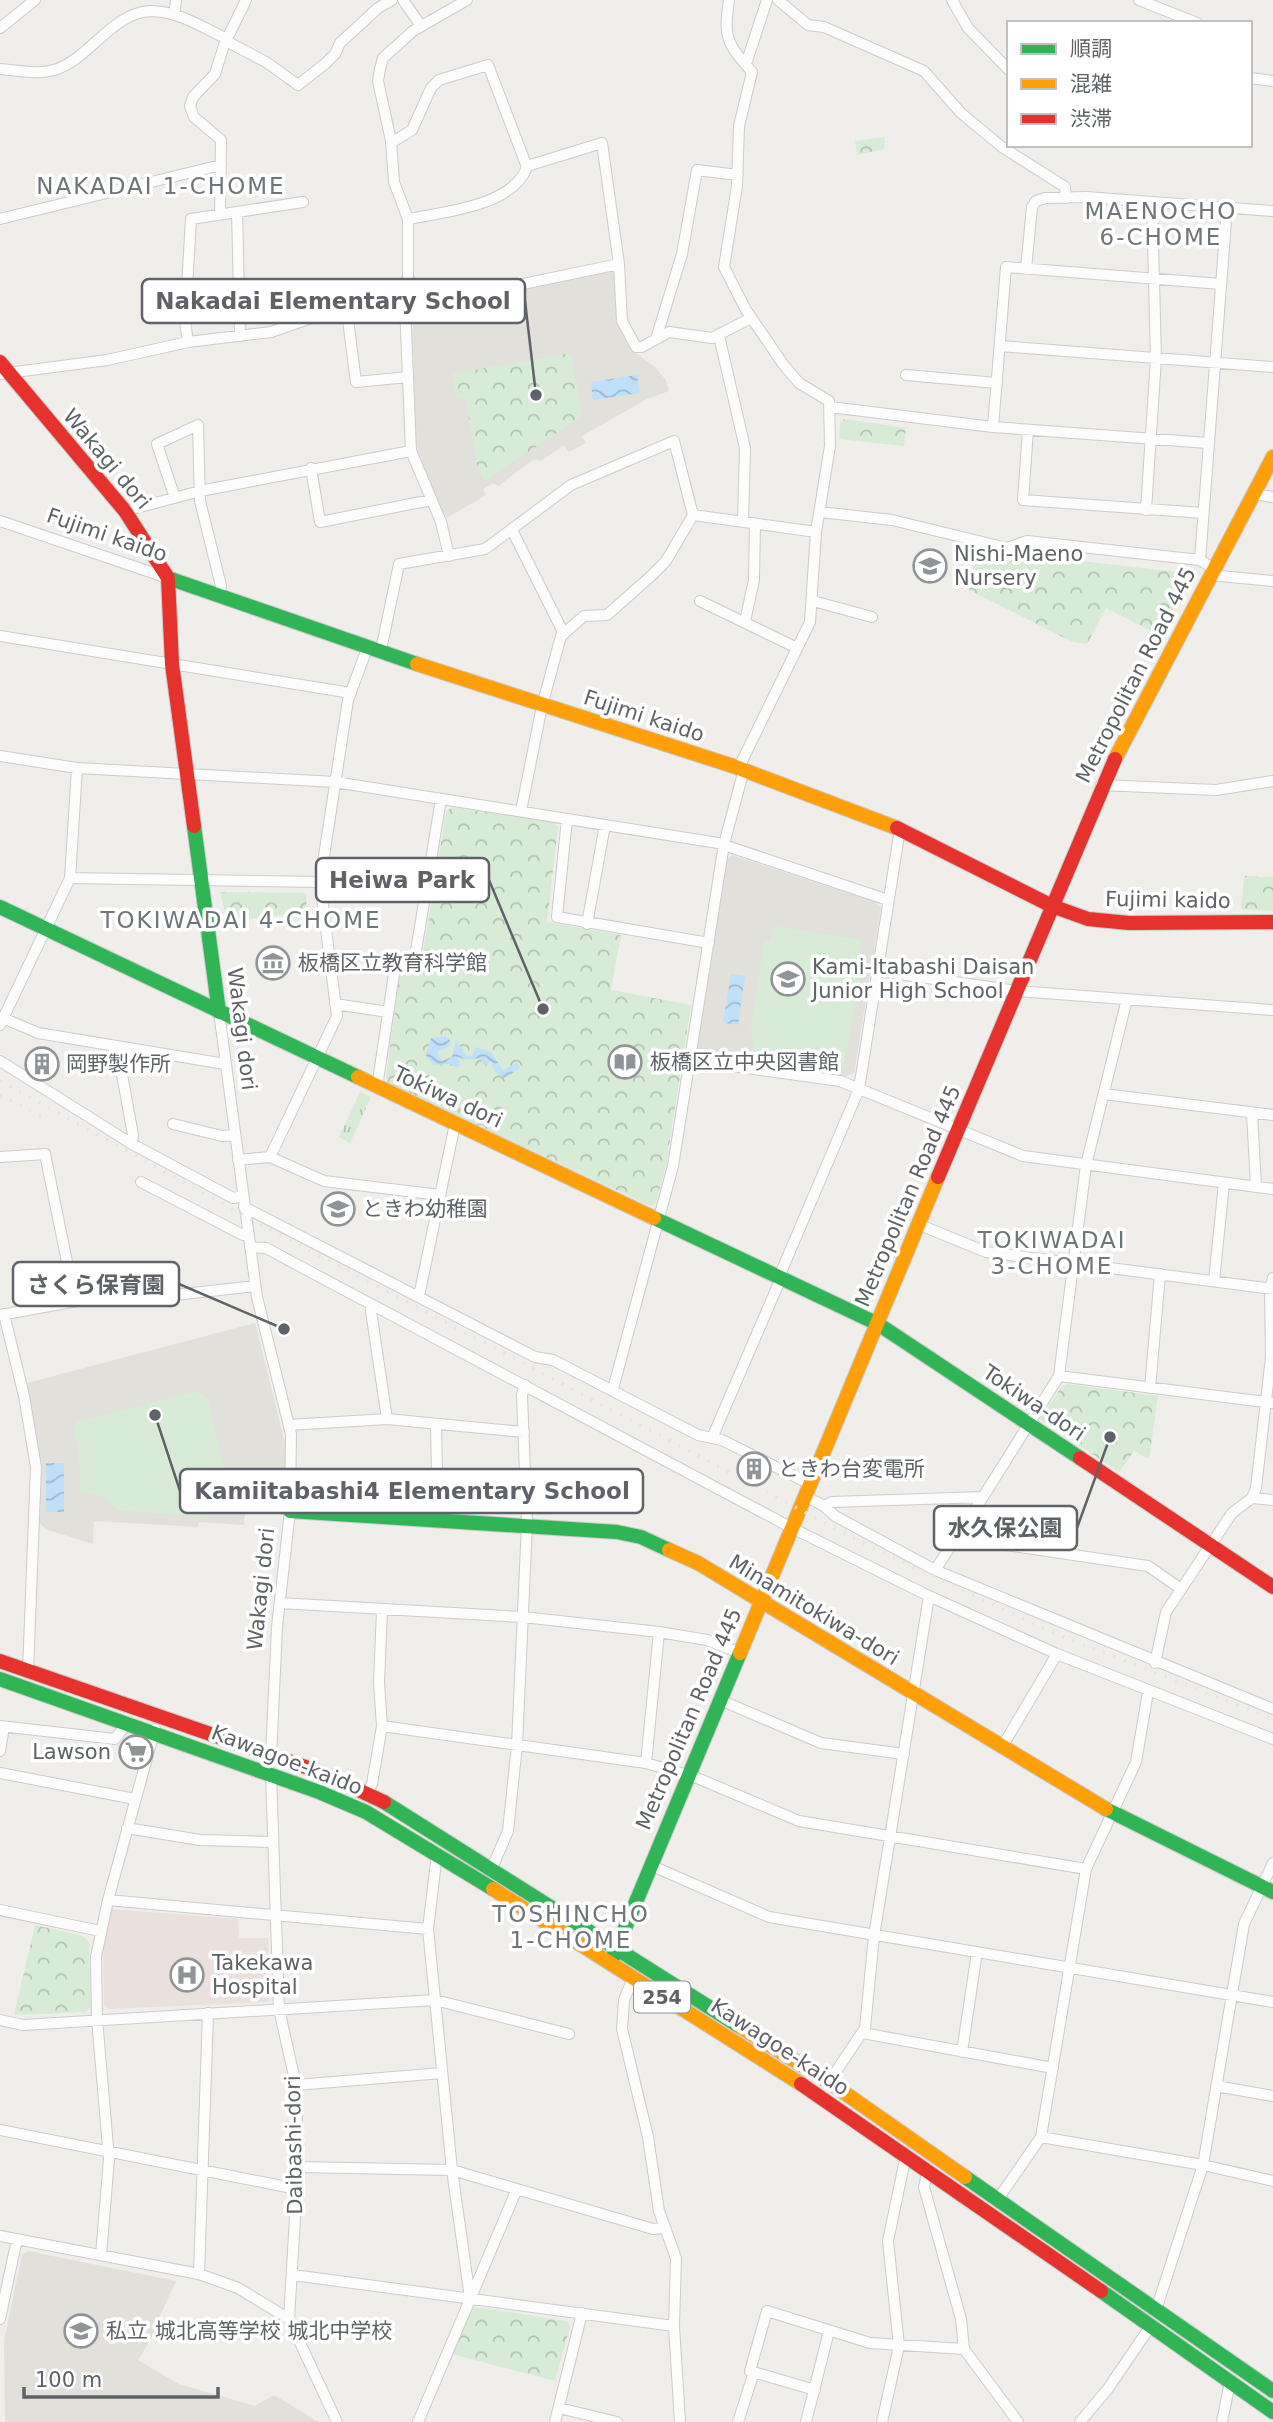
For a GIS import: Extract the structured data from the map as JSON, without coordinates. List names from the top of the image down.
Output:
{
  "streets": {
    "main road": [
      "Wakagi dori",
      "Fujimi kaido",
      "Metropolitan Road 445",
      "Tokiwa dori",
      "Tokiwa-dori",
      "Minamitokiwa-dori",
      "Kawagoe-kaido",
      "254"
    ],
    "street": ["Daibashi-dori"]
  },
  "crossings": [
    ["Wakagi dori", "Fujimi kaido"],
    ["Wakagi dori", "Tokiwa dori"],
    ["Wakagi dori", "Minamitokiwa-dori"],
    ["Wakagi dori", "Kawagoe-kaido"],
    ["Wakagi dori", "Daibashi-dori"],
    ["Fujimi kaido", "Metropolitan Road 445"],
    ["Metropolitan Road 445", "Tokiwa dori"],
    ["Metropolitan Road 445", "Tokiwa-dori"],
    ["Metropolitan Road 445", "Minamitokiwa-dori"],
    ["Metropolitan Road 445", "Kawagoe-kaido"],
    ["Tokiwa dori", "Tokiwa-dori"],
    ["Kawagoe-kaido", "Daibashi-dori"]
  ],
  "districts": [
    "NAKADAI 1-CHOME",
    "MAENOCHO 6-CHOME",
    "TOKIWADAI 4-CHOME",
    "TOKIWADAI 3-CHOME",
    "TOSHINCHO 1-CHOME"
  ],
  "places": {
    "other": [
      "Nakadai Elementary School",
      "Heiwa Park",
      "さくら保育園",
      "Kamiitabashi4 Elementary School",
      "水久保公園"
    ],
    "school or university": [
      "Nishi-Maeno Nursery",
      "Kami-Itabashi Daisan Junior High School",
      "ときわ幼稚園",
      "私立 城北高等学校 城北中学校"
    ],
    "museum": ["板橋区立教育科学館"],
    "library": ["板橋区立中央図書館"],
    "building": ["岡野製作所", "ときわ台変電所"],
    "supermarket": ["Lawson"],
    "hospital": ["Takekawa Hospital"]
  },
  "legend": ["順調", "混雑", "渋滞"],
  "scale_bar": "100 m"
}
